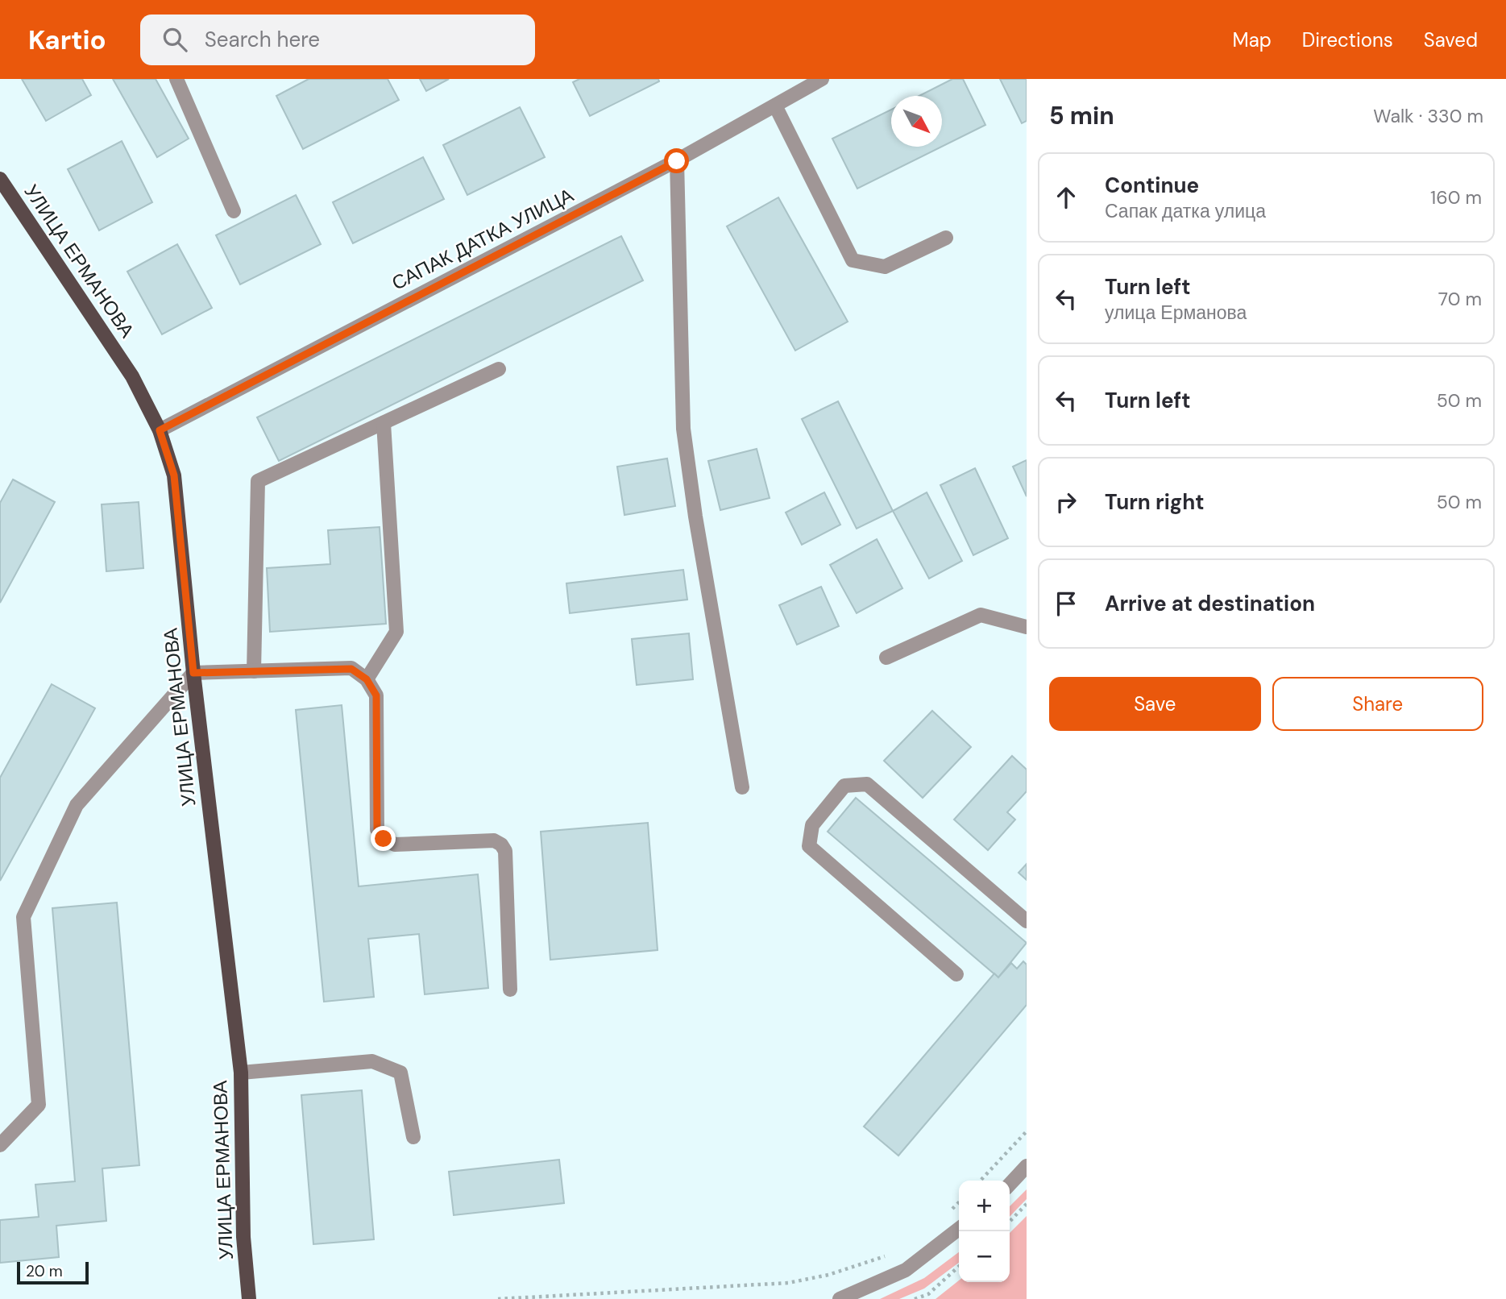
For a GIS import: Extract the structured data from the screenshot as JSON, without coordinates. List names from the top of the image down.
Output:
{
  "streets": {
    "main road": ["УЛИЦА ЕРМАНОВА"],
    "street": ["САПАК ДАТКА УЛИЦА"]
  },
  "crossings": [
    ["САПАК ДАТКА УЛИЦА", "УЛИЦА ЕРМАНОВА"]
  ],
  "scale_bar": "20 m",
  "north": "bottom right",
  "page": {
    "header": "Kartio",
    "search": "Search here",
    "nav": ["Map", "Directions", "Saved"],
    "heading": ["5 min", "Walk · 330 m"],
    "list": [
      ["Continue", "Сапак датка улица", "160 m"],
      ["Turn left", "улица Ерманова", "70 m"],
      ["Turn left", "50 m"],
      ["Turn right", "50 m"],
      "Arrive at destination"
    ],
    "buttons": ["Save", "Share"],
    "map_buttons": ["+", "−"],
    "scale": "20 m"
  }
}
